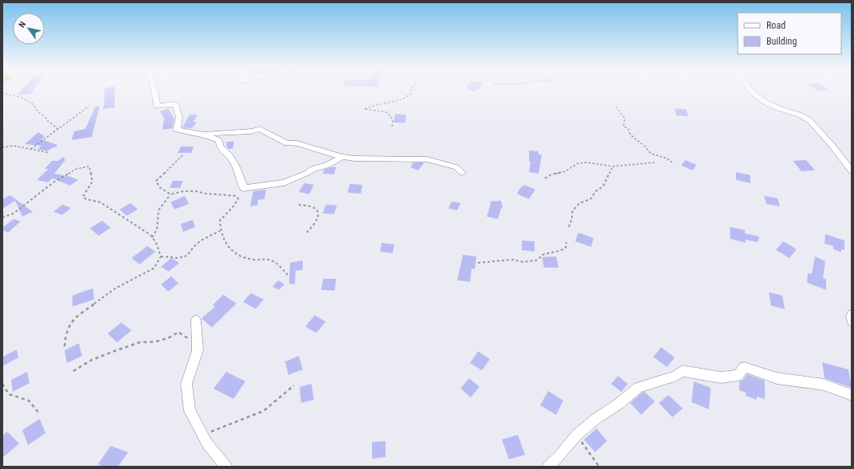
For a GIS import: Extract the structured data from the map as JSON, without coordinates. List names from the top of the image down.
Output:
{
  "legend": ["Road", "Building"],
  "north": "top left"
}
